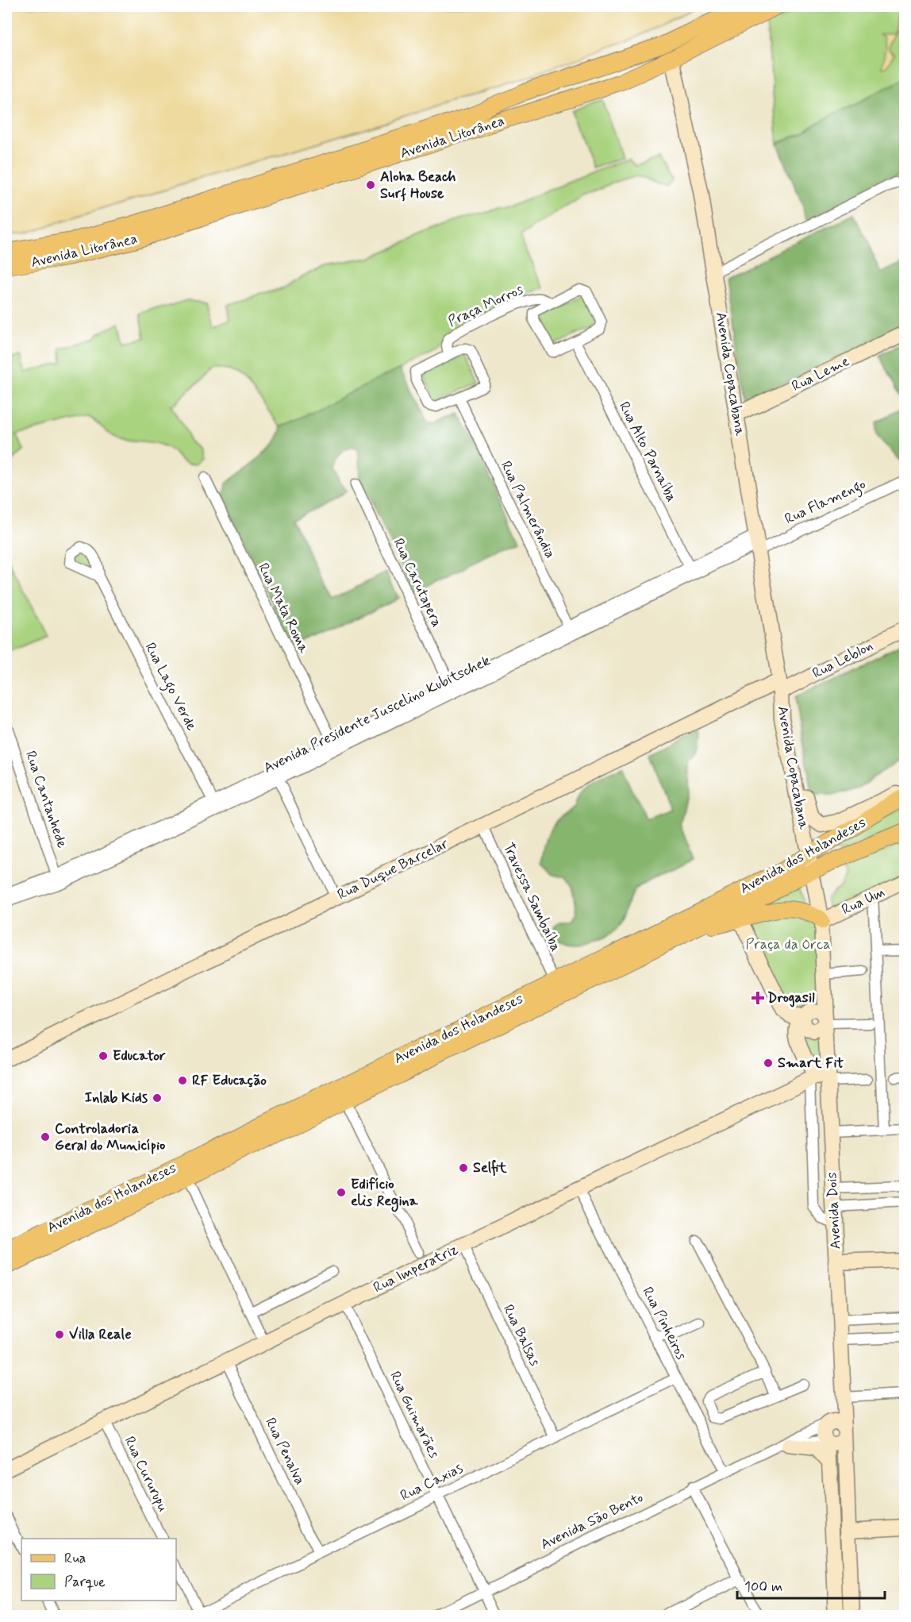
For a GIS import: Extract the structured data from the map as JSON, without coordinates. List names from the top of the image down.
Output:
{
  "streets": {
    "main road": [
      "Avenida Litorânea",
      "Avenida Copacabana",
      "Rua Leme",
      "Rua Leblon",
      "Avenida dos Holandeses",
      "Rua Duque Barcelar",
      "Rua Um",
      "Avenida Dois",
      "Rua Imperatriz"
    ],
    "street": [
      "Praça Morros",
      "Rua Alto Parnaíba",
      "Rua Flamengo",
      "Rua Palmerândia",
      "Rua Carutapera",
      "Rua Mata Roma",
      "Rua Lago Verde",
      "Avenida Presidente Juscelino Kubitschek",
      "Rua Cantanhede",
      "Travessa Sambaíba",
      "Rua Pinheiros",
      "Rua Balsas",
      "Rua Guimarães",
      "Rua Penalva",
      "Rua Cururupu",
      "Rua Caxias",
      "Avenida São Bento"
    ]
  },
  "crossings": [
    ["Avenida Litorânea", "Avenida Copacabana"],
    ["Avenida Copacabana", "Rua Leme"],
    ["Avenida Copacabana", "Rua Flamengo"],
    ["Avenida Copacabana", "Rua Leblon"],
    ["Avenida Copacabana", "Avenida Presidente Juscelino Kubitschek"],
    ["Avenida Copacabana", "Avenida dos Holandeses"],
    ["Avenida Copacabana", "Rua Duque Barcelar"],
    ["Avenida Copacabana", "Avenida Dois"],
    ["Rua Alto Parnaíba", "Avenida Presidente Juscelino Kubitschek"],
    ["Rua Flamengo", "Avenida Presidente Juscelino Kubitschek"],
    ["Rua Palmerândia", "Avenida Presidente Juscelino Kubitschek"],
    ["Rua Carutapera", "Avenida Presidente Juscelino Kubitschek"],
    ["Rua Mata Roma", "Avenida Presidente Juscelino Kubitschek"],
    ["Rua Leblon", "Rua Duque Barcelar"],
    ["Rua Lago Verde", "Avenida Presidente Juscelino Kubitschek"],
    ["Avenida Presidente Juscelino Kubitschek", "Rua Cantanhede"],
    ["Avenida dos Holandeses", "Travessa Sambaíba"],
    ["Avenida dos Holandeses", "Avenida Dois"],
    ["Rua Duque Barcelar", "Travessa Sambaíba"],
    ["Rua Um", "Avenida Dois"],
    ["Avenida Dois", "Rua Imperatriz"],
    ["Avenida Dois", "Avenida São Bento"],
    ["Rua Imperatriz", "Rua Pinheiros"],
    ["Rua Imperatriz", "Rua Balsas"],
    ["Rua Imperatriz", "Rua Guimarães"],
    ["Rua Imperatriz", "Rua Penalva"],
    ["Rua Imperatriz", "Rua Cururupu"],
    ["Rua Pinheiros", "Rua Caxias"],
    ["Rua Pinheiros", "Avenida São Bento"],
    ["Rua Balsas", "Rua Caxias"],
    ["Rua Guimarães", "Rua Caxias"],
    ["Rua Guimarães", "Avenida São Bento"],
    ["Rua Penalva", "Rua Caxias"]
  ],
  "parks": ["Praça da Orca"],
  "places": {
    "other": [
      "Aloha Beach Surf House",
      "Educator",
      "Smart Fit",
      "RF Educação",
      "Inlab Kids",
      "Controladoria Geral do Município",
      "Selfit",
      "Edifício elis Regina",
      "Villa Reale"
    ],
    "health": ["Drogasil"]
  },
  "legend": ["Rua", "Parque"],
  "scale_bar": "100 m"
}
